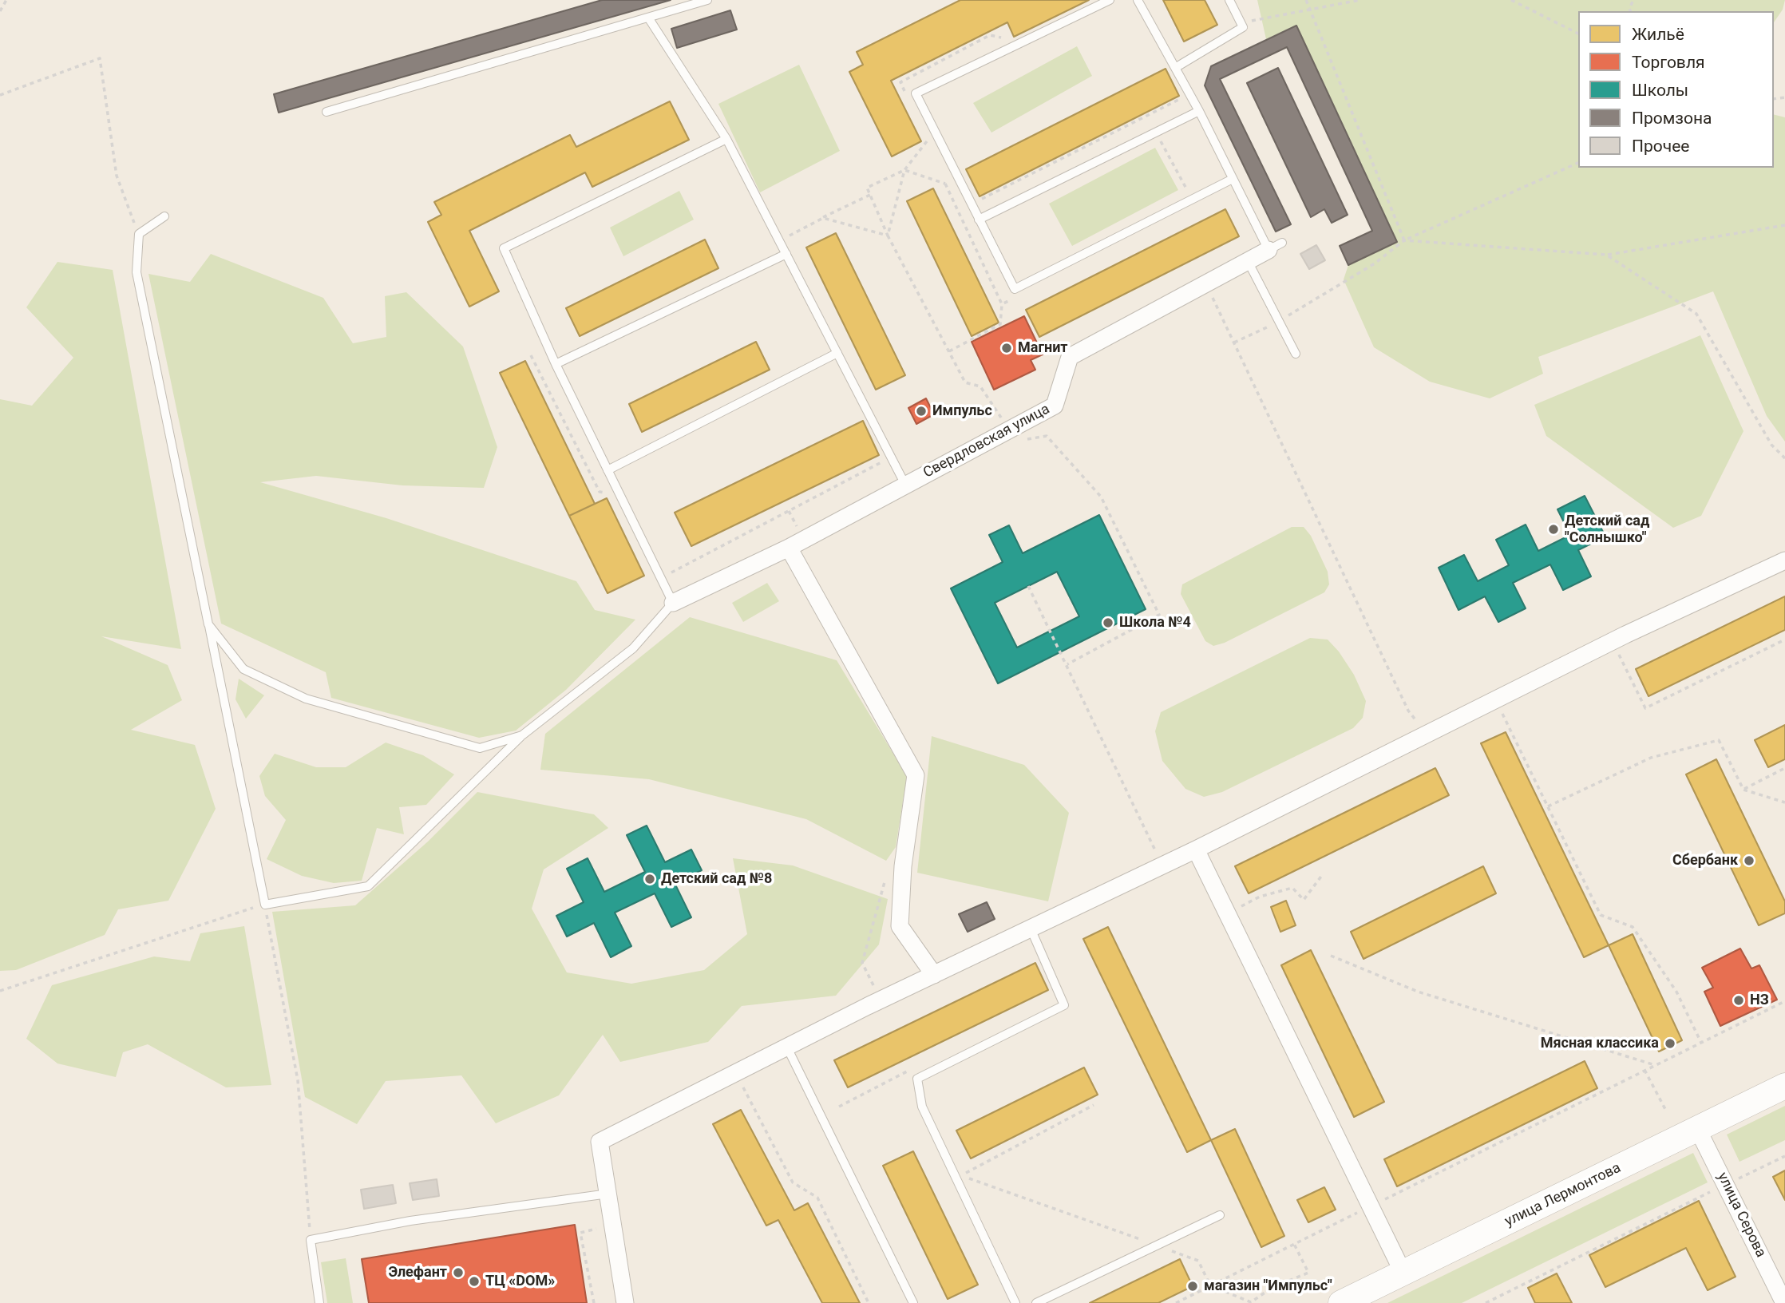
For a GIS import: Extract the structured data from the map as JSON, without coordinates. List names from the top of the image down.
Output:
{
  "streets": {
    "main road": ["улица Лермонтова"],
    "street": ["Свердловская улица", "улица Серова"]
  },
  "crossings": [
    ["улица Лермонтова", "улица Серова"]
  ],
  "places": [
    "Магнит",
    "Импульс",
    "Детский сад \"Солнышко\"",
    "Школа №4",
    "Сбербанк",
    "Детский сад №8",
    "НЗ",
    "Мясная классика",
    "Элефант",
    "ТЦ «DOM»",
    "магазин \"Импульс\""
  ],
  "legend": [
    "Жильё",
    "Торговля",
    "Школы",
    "Промзона",
    "Прочее"
  ]
}
